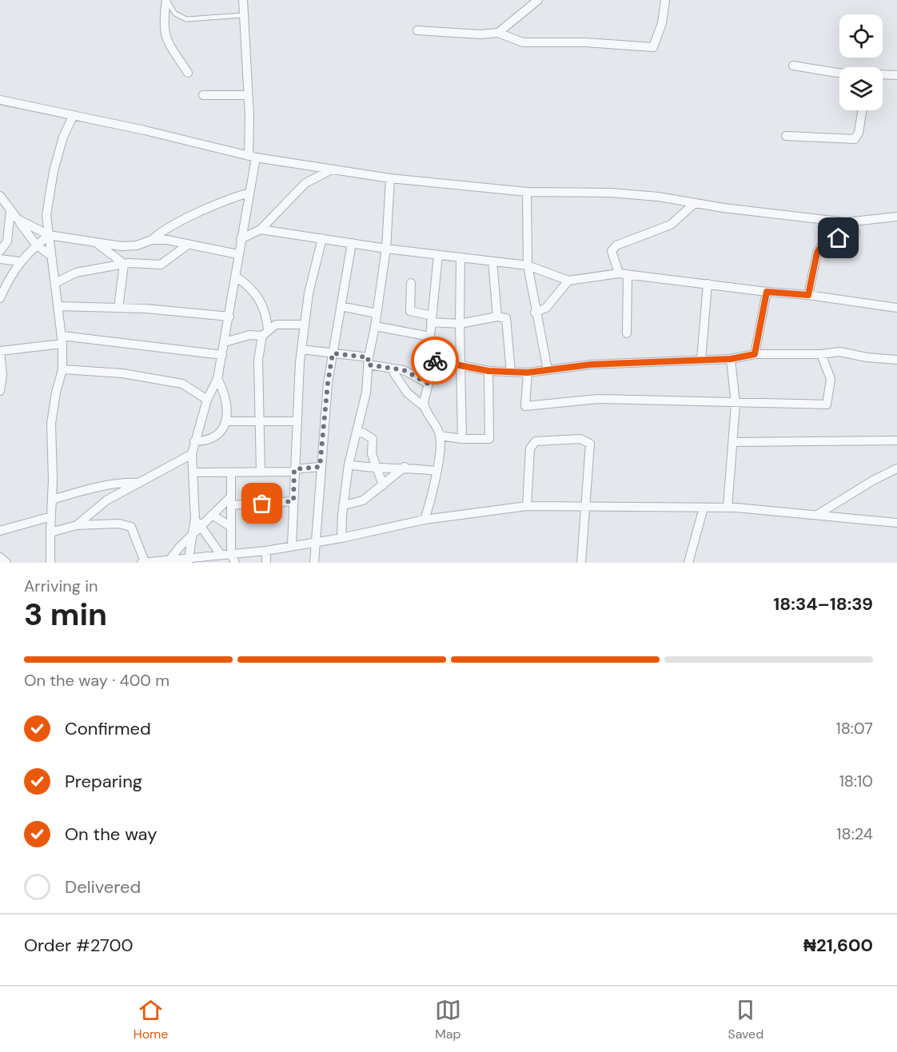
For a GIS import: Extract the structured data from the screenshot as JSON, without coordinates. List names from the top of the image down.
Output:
{
  "page": {
    "heading": ["3 min", "Arriving in", "18:34–18:39"],
    "panel": ["Order #2700", "₦21,600"],
    "bar": "On the way · 400 m",
    "list": [
      ["Confirmed", "18:07"],
      ["Preparing", "18:10"],
      ["On the way", "18:24"],
      "Delivered"
    ],
    "tabs": ["Home", "Map", "Saved"]
  }
}
